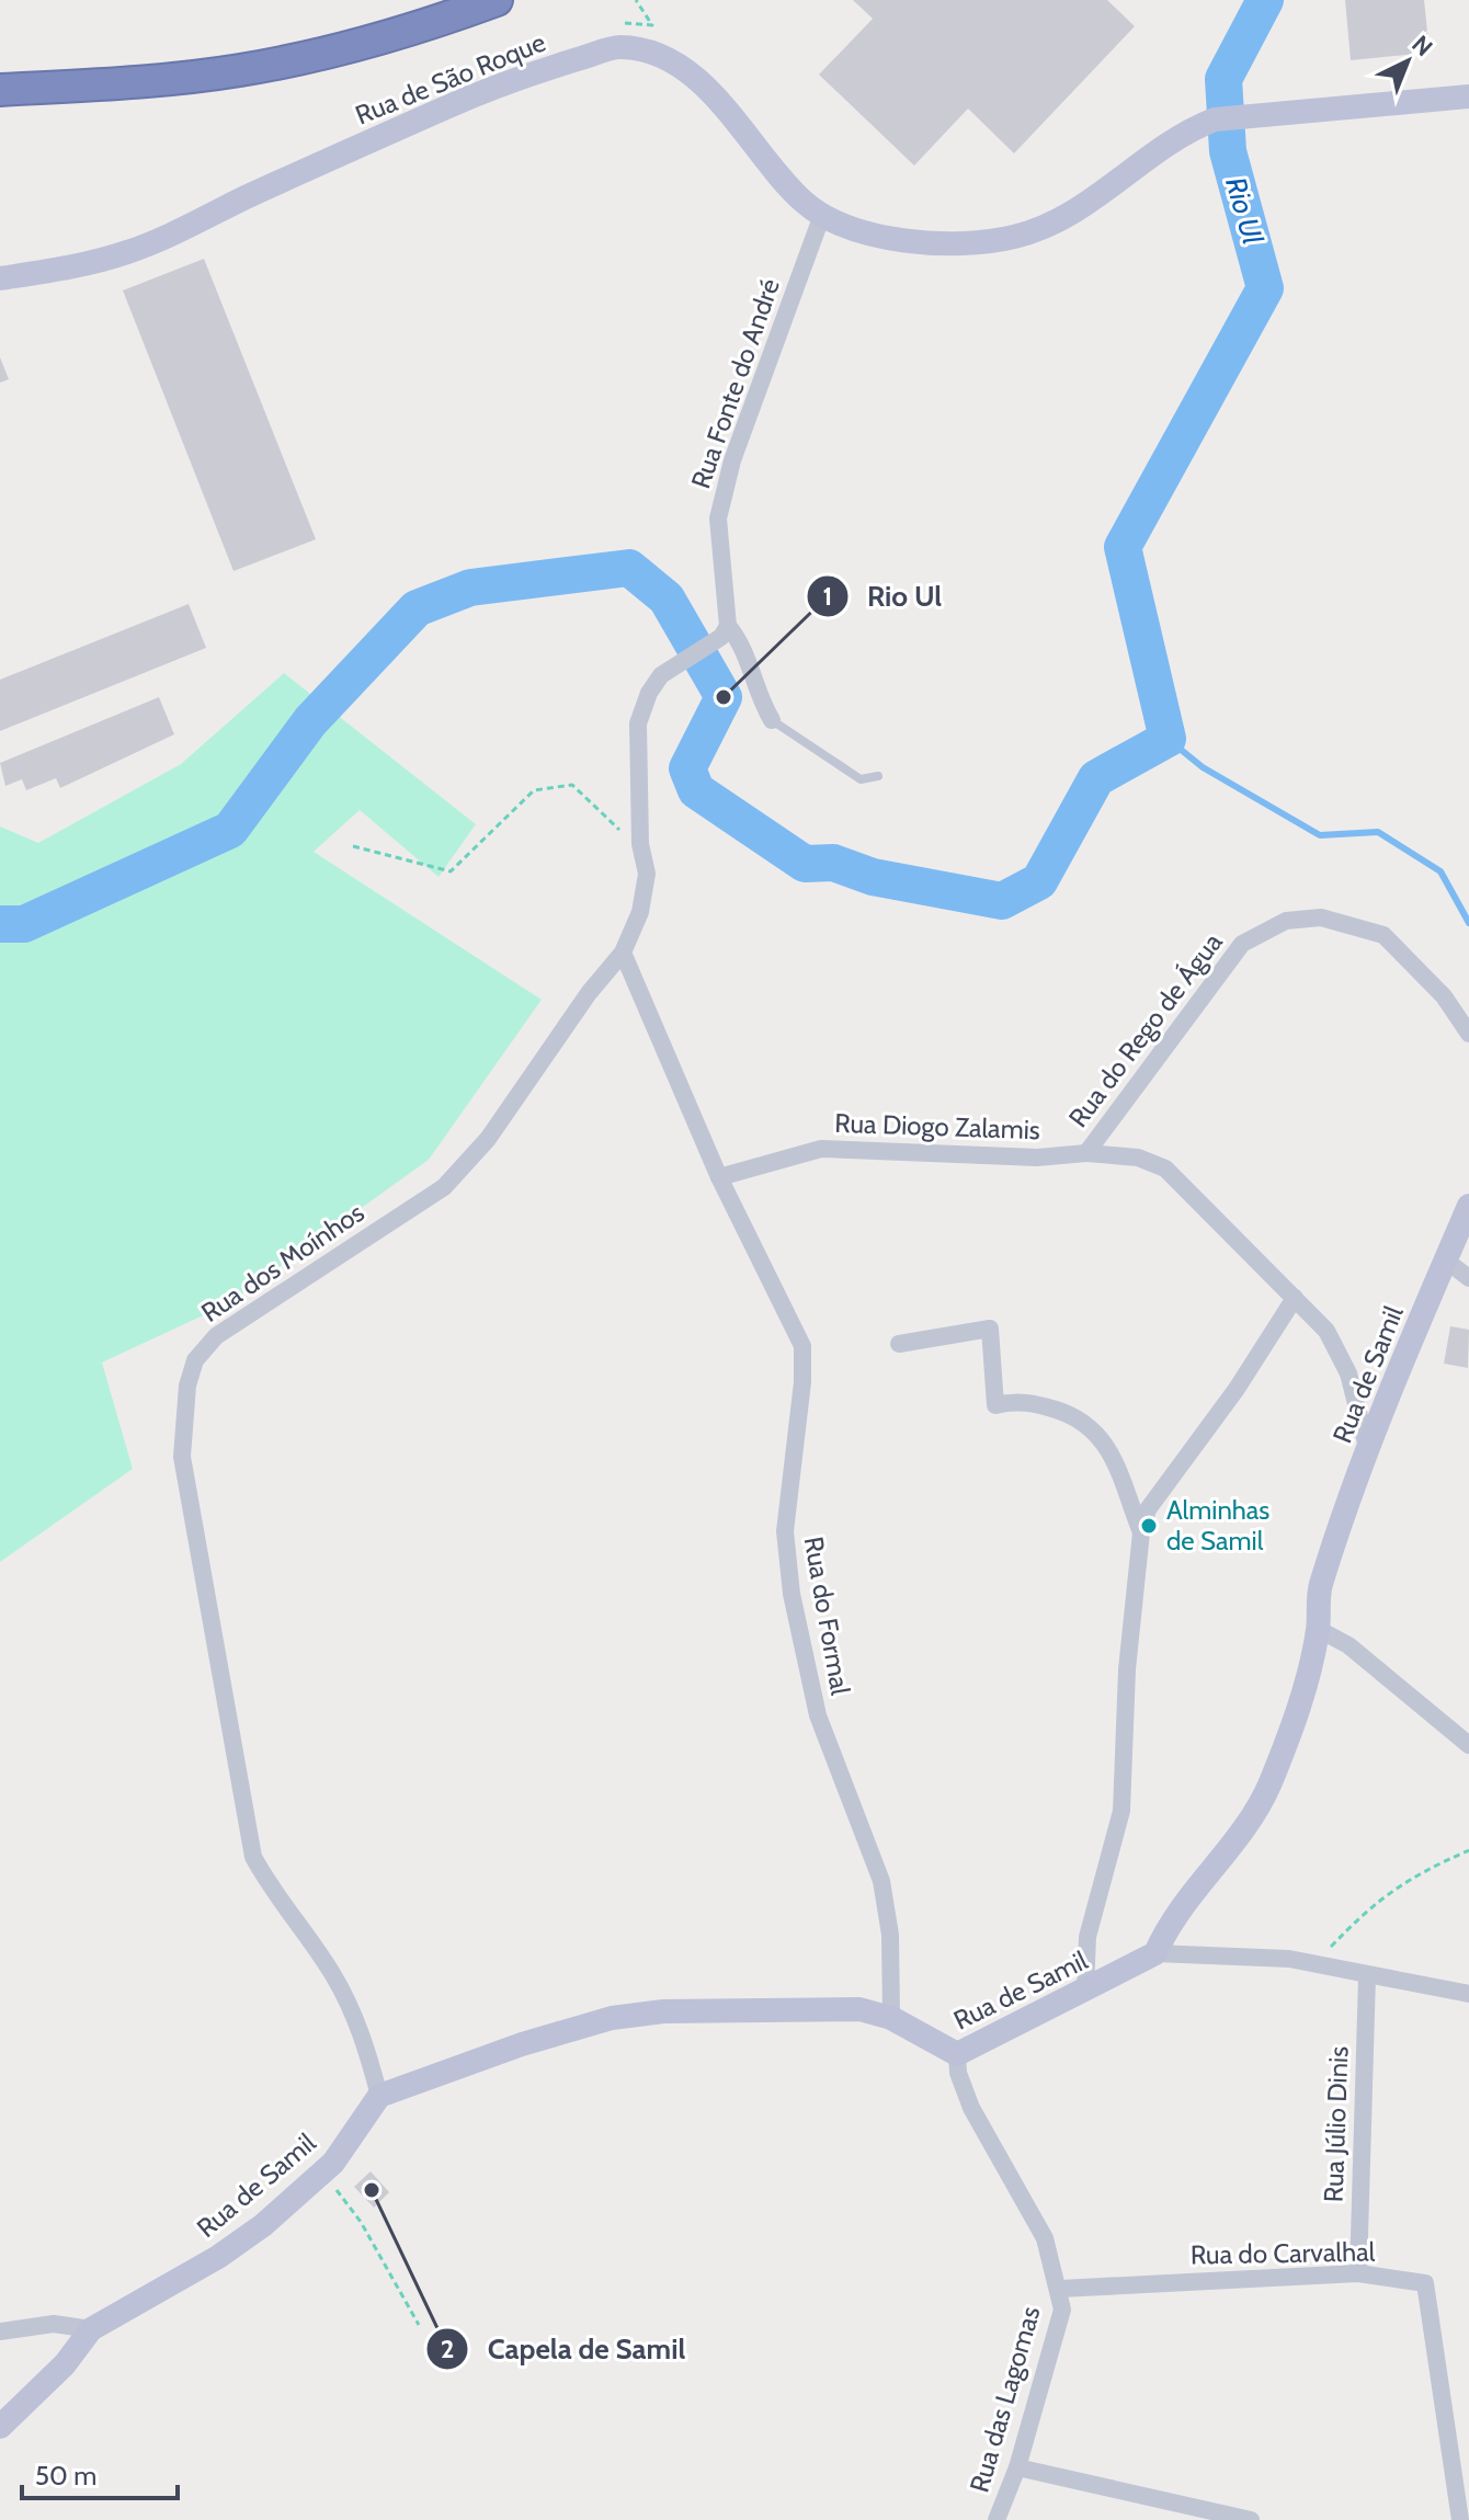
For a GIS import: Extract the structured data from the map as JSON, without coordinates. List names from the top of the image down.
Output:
{
  "streets": {
    "street": [
      "Rua de São Roque",
      "Rua Fonte do André",
      "Rua do Rego de Água",
      "Rua Diogo Zalamis",
      "Rua dos Moínhos",
      "Rua de Samil",
      "Rua do Formal",
      "Rua Júlio Dinis",
      "Rua do Carvalhal",
      "Rua das Lagomas"
    ]
  },
  "crossings": [
    ["Rua de São Roque", "Rua Fonte do André"],
    ["Rua Fonte do André", "Rua dos Moínhos"],
    ["Rua do Rego de Água", "Rua Diogo Zalamis"],
    ["Rua do Rego de Água", "Rua de Samil"],
    ["Rua Diogo Zalamis", "Rua do Formal"],
    ["Rua dos Moínhos", "Rua de Samil"],
    ["Rua de Samil", "Rua do Formal"],
    ["Rua de Samil", "Rua das Lagomas"],
    ["Rua Júlio Dinis", "Rua do Carvalhal"],
    ["Rua do Carvalhal", "Rua das Lagomas"]
  ],
  "water": ["Rio Ul"],
  "places": ["Rio Ul", "Alminhas de Samil", "Capela de Samil"],
  "scale_bar": "50 m",
  "north": "top right"
}
